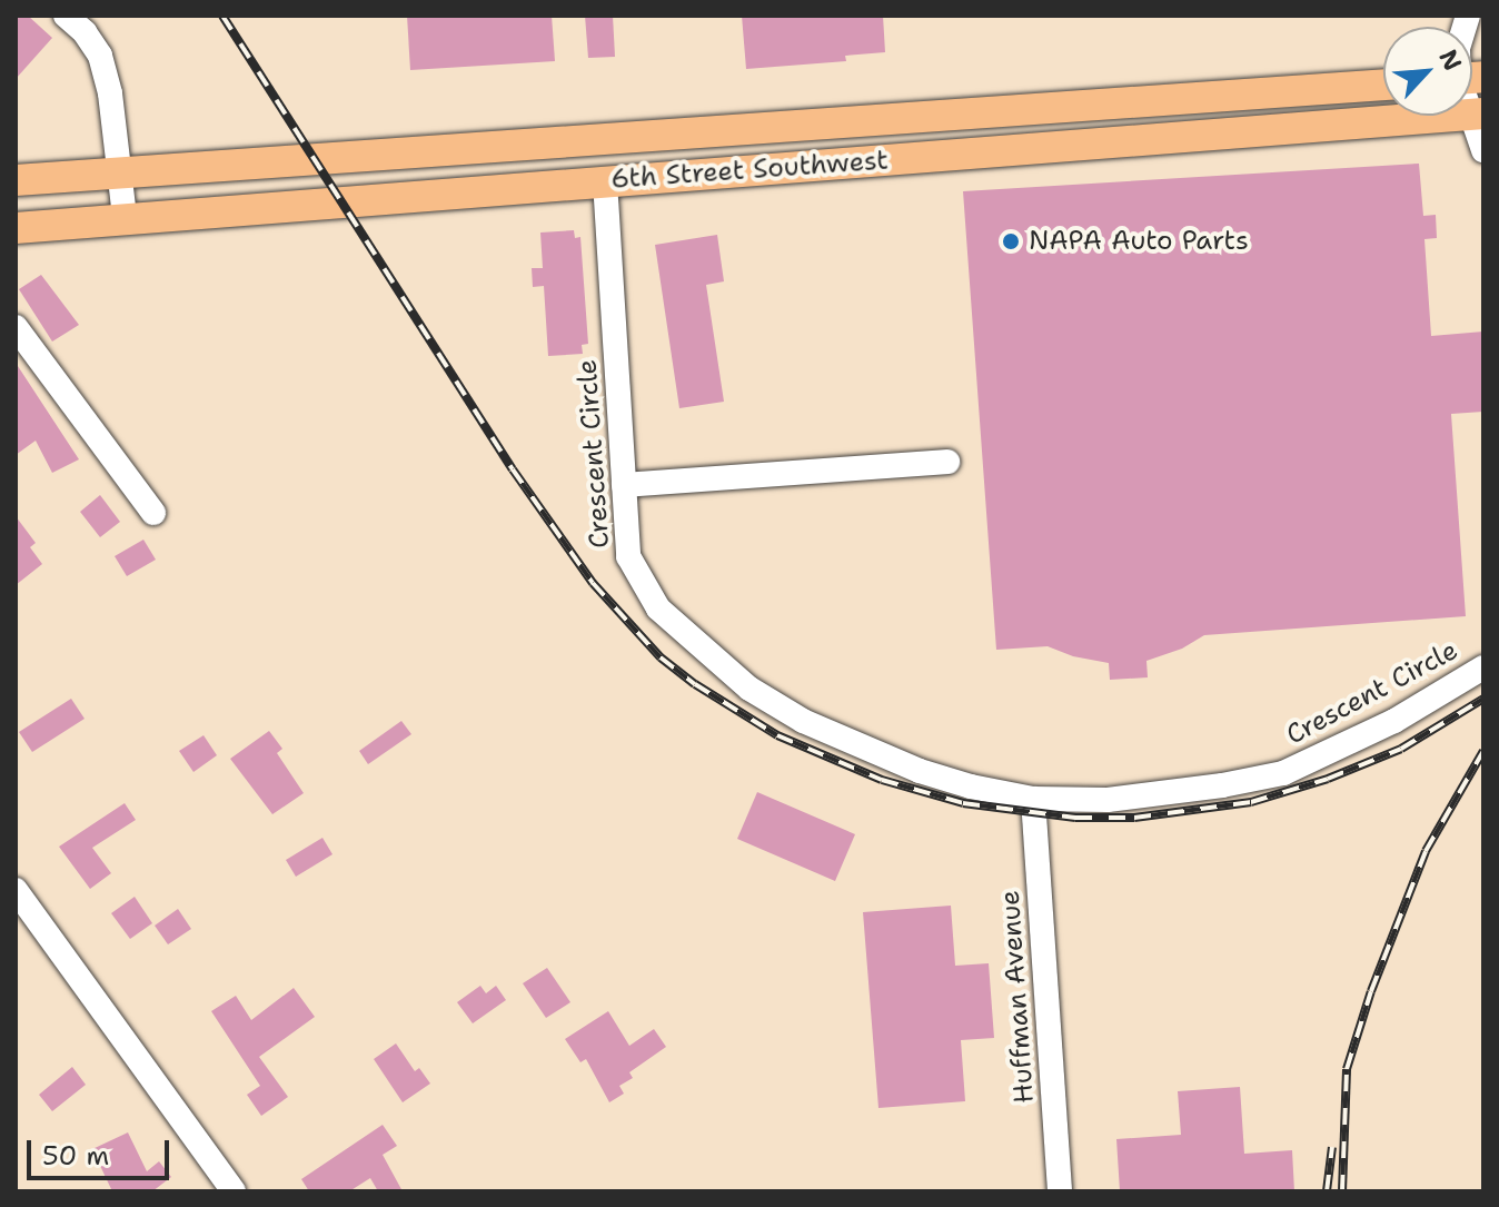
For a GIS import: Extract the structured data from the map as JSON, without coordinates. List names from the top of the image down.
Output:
{
  "streets": {
    "main road": ["6th Street Southwest"],
    "street": ["Crescent Circle", "Huffman Avenue"]
  },
  "crossings": [
    ["6th Street Southwest", "Crescent Circle"],
    ["Crescent Circle", "Huffman Avenue"]
  ],
  "places": ["NAPA Auto Parts"],
  "scale_bar": "50 m",
  "north": "top right"
}
